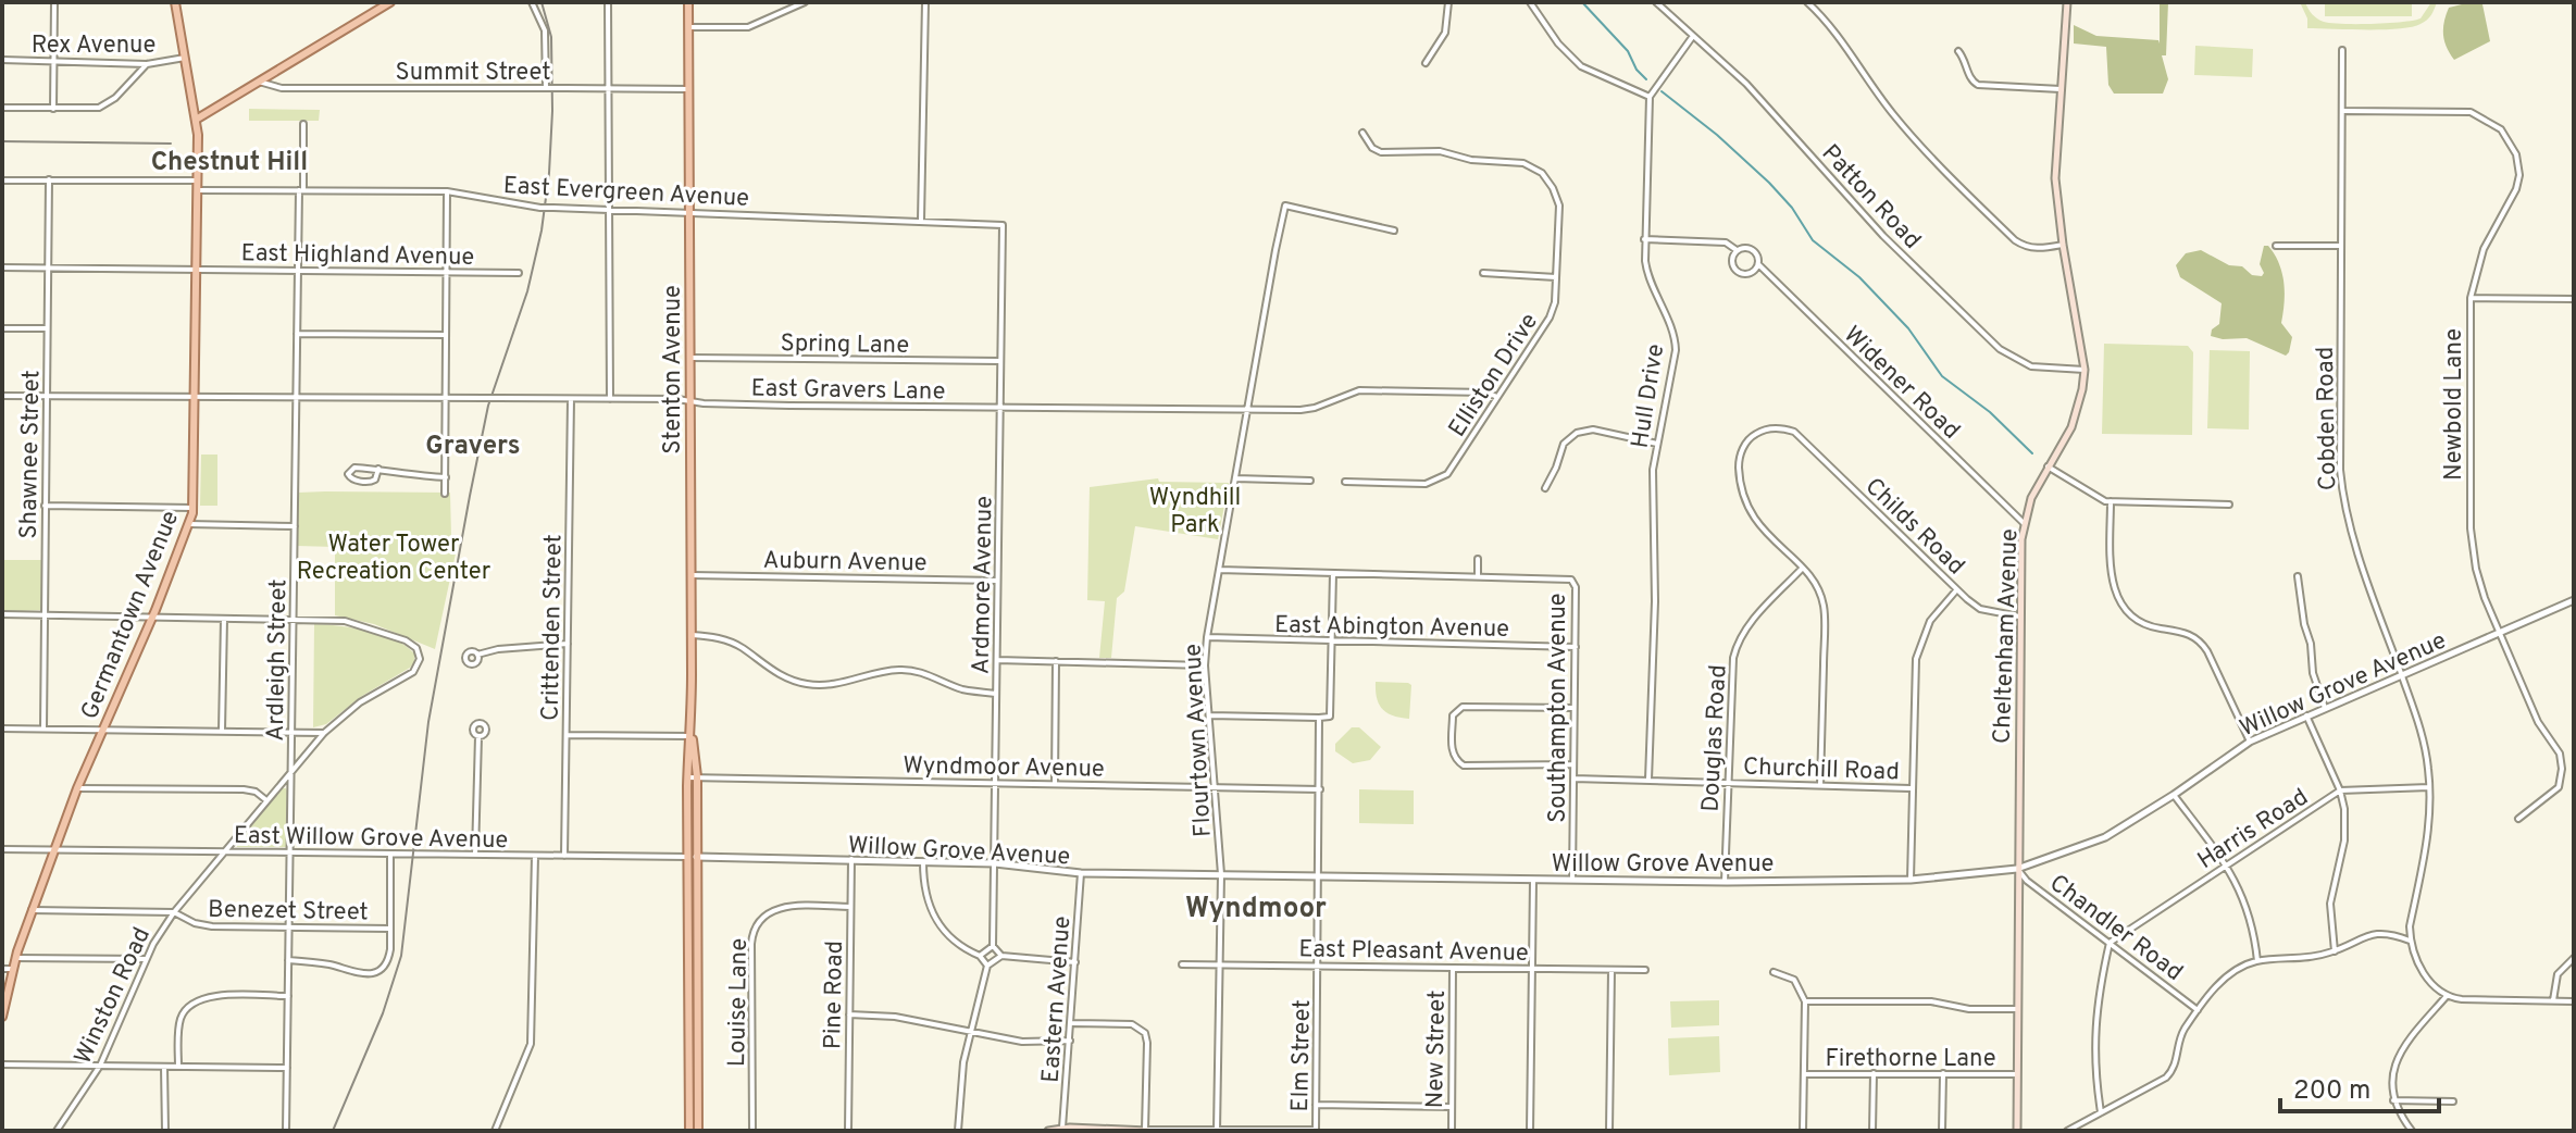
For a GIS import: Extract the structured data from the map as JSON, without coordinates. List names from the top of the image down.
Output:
{
  "streets": {
    "main road": ["Stenton Avenue", "Germantown Avenue", "Cheltenham Avenue"],
    "street": [
      "Rex Avenue",
      "Summit Street",
      "East Evergreen Avenue",
      "Patton Road",
      "East Highland Avenue",
      "Spring Lane",
      "Elliston Drive",
      "Widener Road",
      "East Gravers Lane",
      "Hull Drive",
      "Newbold Lane",
      "Cobden Road",
      "Shawnee Street",
      "Childs Road",
      "Auburn Avenue",
      "Ardmore Avenue",
      "East Abington Avenue",
      "Crittenden Street",
      "Ardleigh Street",
      "Willow Grove Avenue",
      "Southampton Avenue",
      "Douglas Road",
      "Flourtown Avenue",
      "Wyndmoor Avenue",
      "Churchill Road",
      "Harris Road",
      "East Willow Grove Avenue",
      "Benezet Street",
      "Chandler Road",
      "East Pleasant Avenue",
      "Winston Road",
      "Pine Road",
      "Eastern Avenue",
      "Louise Lane",
      "New Street",
      "Elm Street",
      "Firethorne Lane"
    ]
  },
  "crossings": [
    ["Rex Avenue", "Germantown Avenue"],
    ["Summit Street", "Stenton Avenue"],
    ["East Evergreen Avenue", "Stenton Avenue"],
    ["East Evergreen Avenue", "Ardmore Avenue"],
    ["East Evergreen Avenue", "Germantown Avenue"],
    ["East Evergreen Avenue", "Ardleigh Street"],
    ["Patton Road", "Cheltenham Avenue"],
    ["East Highland Avenue", "Shawnee Street"],
    ["East Highland Avenue", "Germantown Avenue"],
    ["East Highland Avenue", "Ardleigh Street"],
    ["Spring Lane", "Stenton Avenue"],
    ["Spring Lane", "Ardmore Avenue"],
    ["Stenton Avenue", "East Gravers Lane"],
    ["Stenton Avenue", "Auburn Avenue"],
    ["Stenton Avenue", "Willow Grove Avenue"],
    ["Stenton Avenue", "Wyndmoor Avenue"],
    ["Stenton Avenue", "East Willow Grove Avenue"],
    ["Elliston Drive", "East Gravers Lane"],
    ["Widener Road", "Cheltenham Avenue"],
    ["East Gravers Lane", "Shawnee Street"],
    ["East Gravers Lane", "Ardmore Avenue"],
    ["East Gravers Lane", "Germantown Avenue"],
    ["East Gravers Lane", "Crittenden Street"],
    ["East Gravers Lane", "Ardleigh Street"],
    ["East Gravers Lane", "Flourtown Avenue"],
    ["Hull Drive", "Churchill Road"],
    ["Newbold Lane", "Cobden Road"],
    ["Newbold Lane", "Willow Grove Avenue"],
    ["Cobden Road", "Willow Grove Avenue"],
    ["Cobden Road", "Harris Road"],
    ["Childs Road", "Cheltenham Avenue"],
    ["Childs Road", "Douglas Road"],
    ["Auburn Avenue", "Ardmore Avenue"],
    ["Ardmore Avenue", "Willow Grove Avenue"],
    ["Ardmore Avenue", "Wyndmoor Avenue"],
    ["Germantown Avenue", "East Willow Grove Avenue"],
    ["Germantown Avenue", "Benezet Street"],
    ["East Abington Avenue", "Southampton Avenue"],
    ["East Abington Avenue", "Flourtown Avenue"],
    ["Crittenden Street", "East Willow Grove Avenue"],
    ["Cheltenham Avenue", "Willow Grove Avenue"],
    ["Cheltenham Avenue", "Chandler Road"],
    ["Cheltenham Avenue", "Firethorne Lane"],
    ["Ardleigh Street", "East Willow Grove Avenue"],
    ["Ardleigh Street", "Benezet Street"],
    ["Ardleigh Street", "Winston Road"],
    ["Willow Grove Avenue", "Southampton Avenue"],
    ["Willow Grove Avenue", "Douglas Road"],
    ["Willow Grove Avenue", "Flourtown Avenue"],
    ["Willow Grove Avenue", "East Willow Grove Avenue"],
    ["Willow Grove Avenue", "Chandler Road"],
    ["Willow Grove Avenue", "Pine Road"],
    ["Willow Grove Avenue", "Eastern Avenue"],
    ["Willow Grove Avenue", "Elm Street"],
    ["Southampton Avenue", "Churchill Road"],
    ["Douglas Road", "Churchill Road"],
    ["Flourtown Avenue", "Wyndmoor Avenue"],
    ["Flourtown Avenue", "East Pleasant Avenue"],
    ["Wyndmoor Avenue", "Elm Street"],
    ["Harris Road", "Chandler Road"],
    ["East Willow Grove Avenue", "Winston Road"],
    ["Benezet Street", "Winston Road"],
    ["East Pleasant Avenue", "New Street"],
    ["East Pleasant Avenue", "Elm Street"],
    ["Pine Road", "Louise Lane"]
  ],
  "districts": ["Chestnut Hill", "Gravers", "Wyndmoor"],
  "parks": ["Wyndhill Park", "Water Tower Recreation Center"],
  "scale_bar": "200 m"
}
